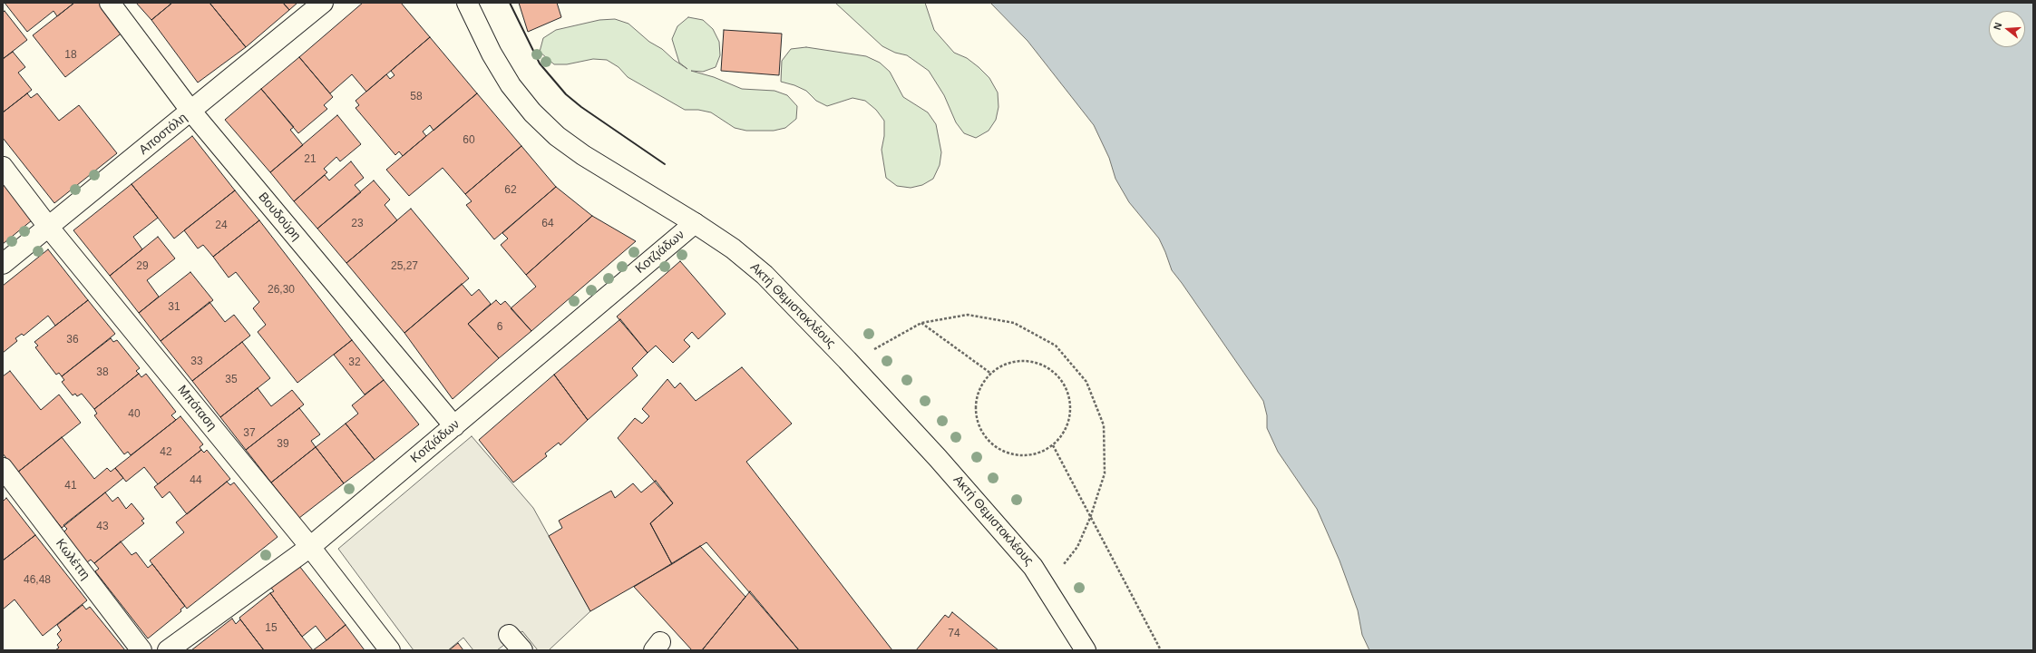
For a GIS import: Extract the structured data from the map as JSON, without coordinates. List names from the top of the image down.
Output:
{
  "streets": {
    "street": [
      "Αποστόλη",
      "Βουδούρη",
      "Κοτζιάδων",
      "Ακτή Θεμιστοκλέους",
      "Μπόταση",
      "Κωλέττη"
    ]
  },
  "crossings": [
    ["Αποστόλη", "Βουδούρη"],
    ["Αποστόλη", "Μπόταση"],
    ["Βουδούρη", "Κοτζιάδων"],
    ["Κοτζιάδων", "Ακτή Θεμιστοκλέους"],
    ["Κοτζιάδων", "Μπόταση"]
  ],
  "house_numbers": [
    "18",
    "58",
    "60",
    "21",
    "62",
    "23",
    "64",
    "24",
    "29",
    "25,27",
    "26,30",
    "31",
    "6",
    "36",
    "33",
    "32",
    "38",
    "35",
    "40",
    "37",
    "39",
    "42",
    "44",
    "41",
    "43",
    "46,48",
    "15",
    "74"
  ],
  "north": "left"
}
